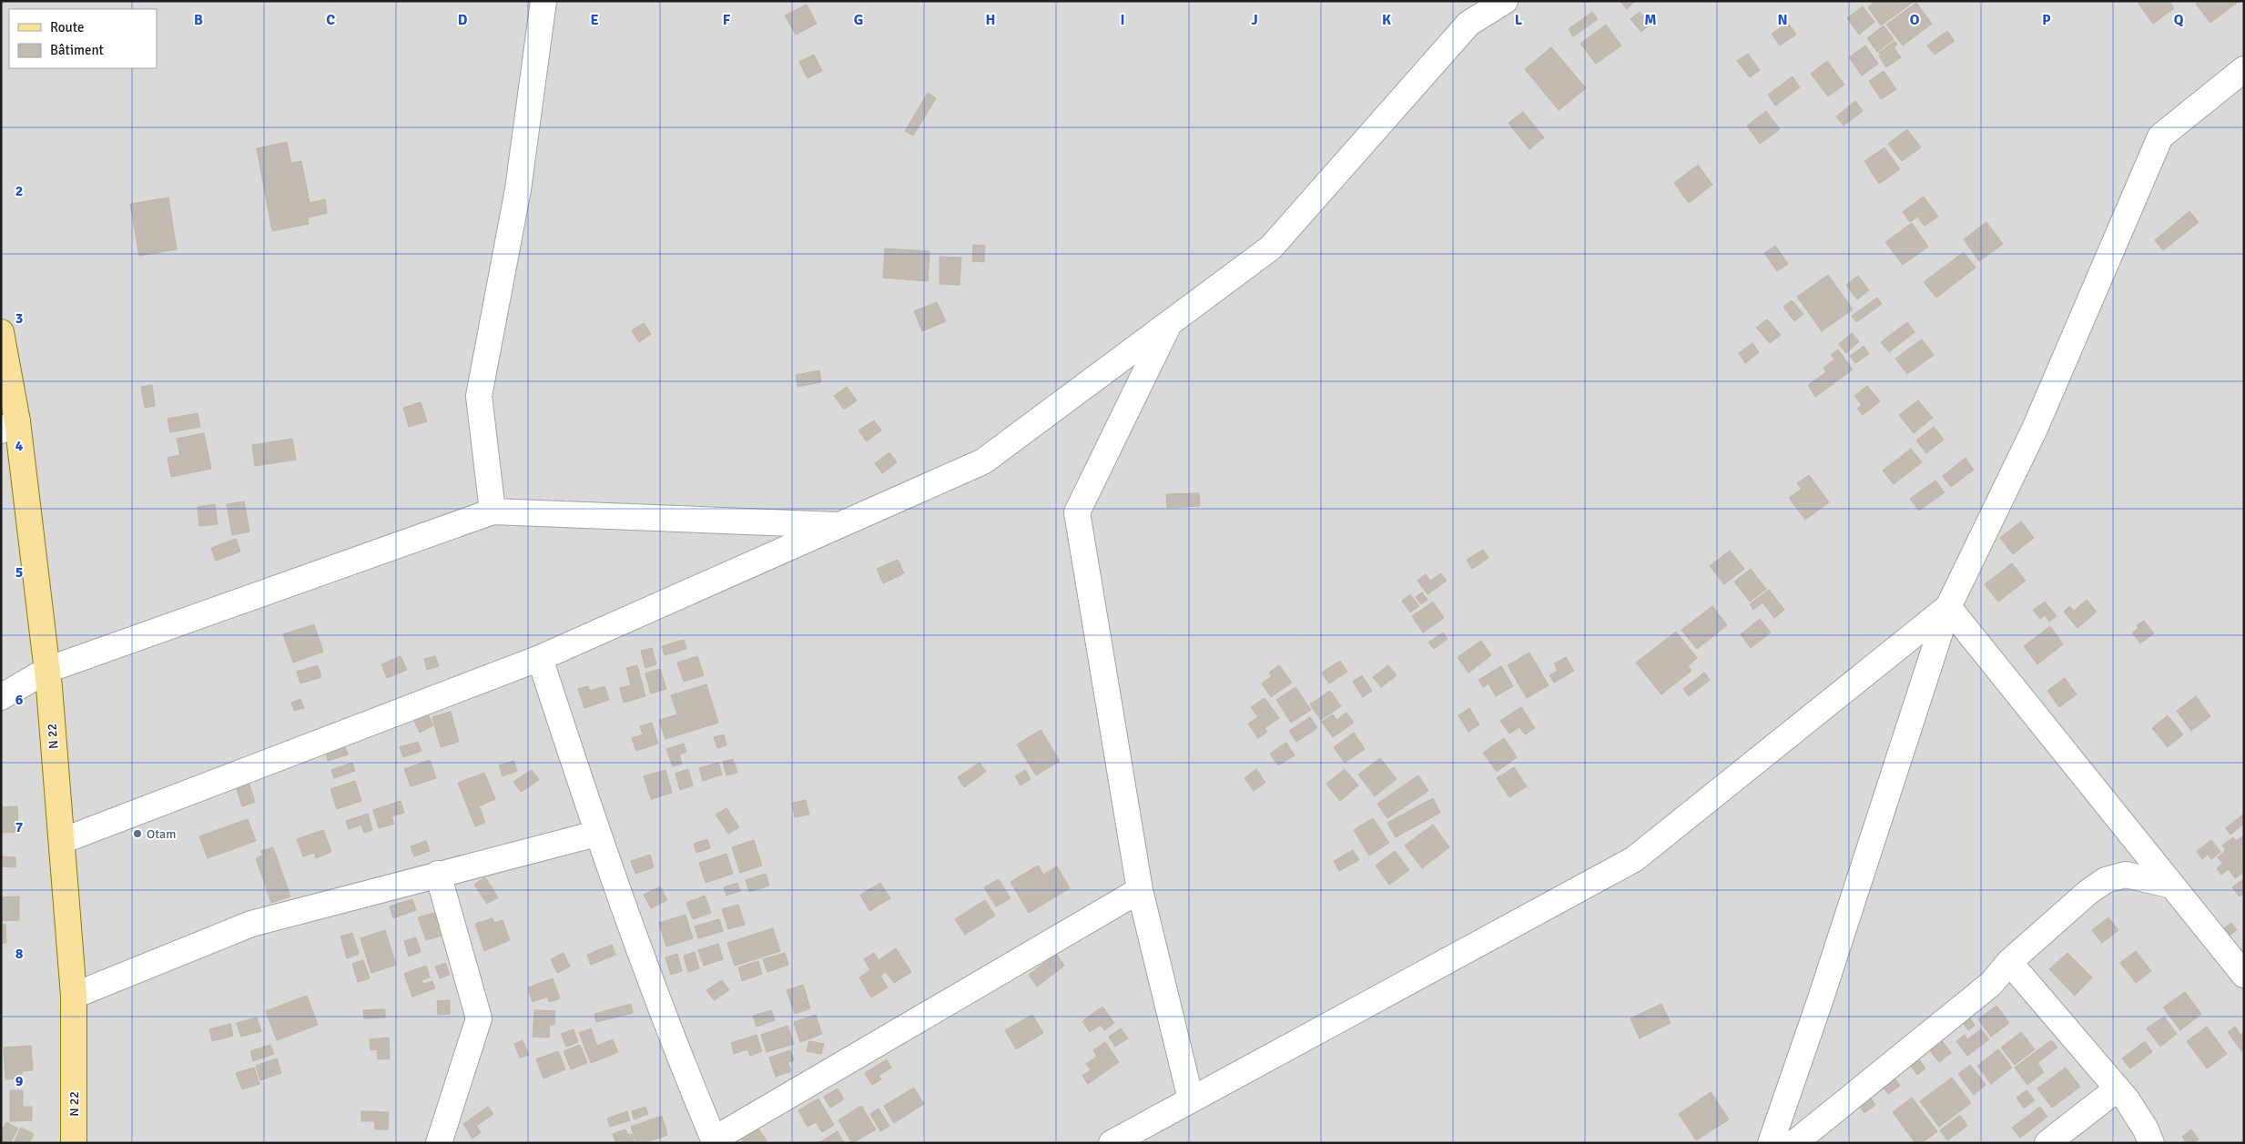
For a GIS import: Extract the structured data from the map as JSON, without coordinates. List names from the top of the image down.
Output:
{
  "streets": {
    "main road": ["N 22"]
  },
  "places": ["Otam"],
  "legend": ["Route", "Bâtiment"],
  "grid": {
    "columns": [
      "B",
      "C",
      "D",
      "E",
      "F",
      "G",
      "H",
      "I",
      "J",
      "K",
      "L",
      "M",
      "N",
      "O",
      "P",
      "Q"
    ],
    "rows": [
      "2",
      "3",
      "4",
      "5",
      "6",
      "7",
      "8",
      "9"
    ]
  }
}
